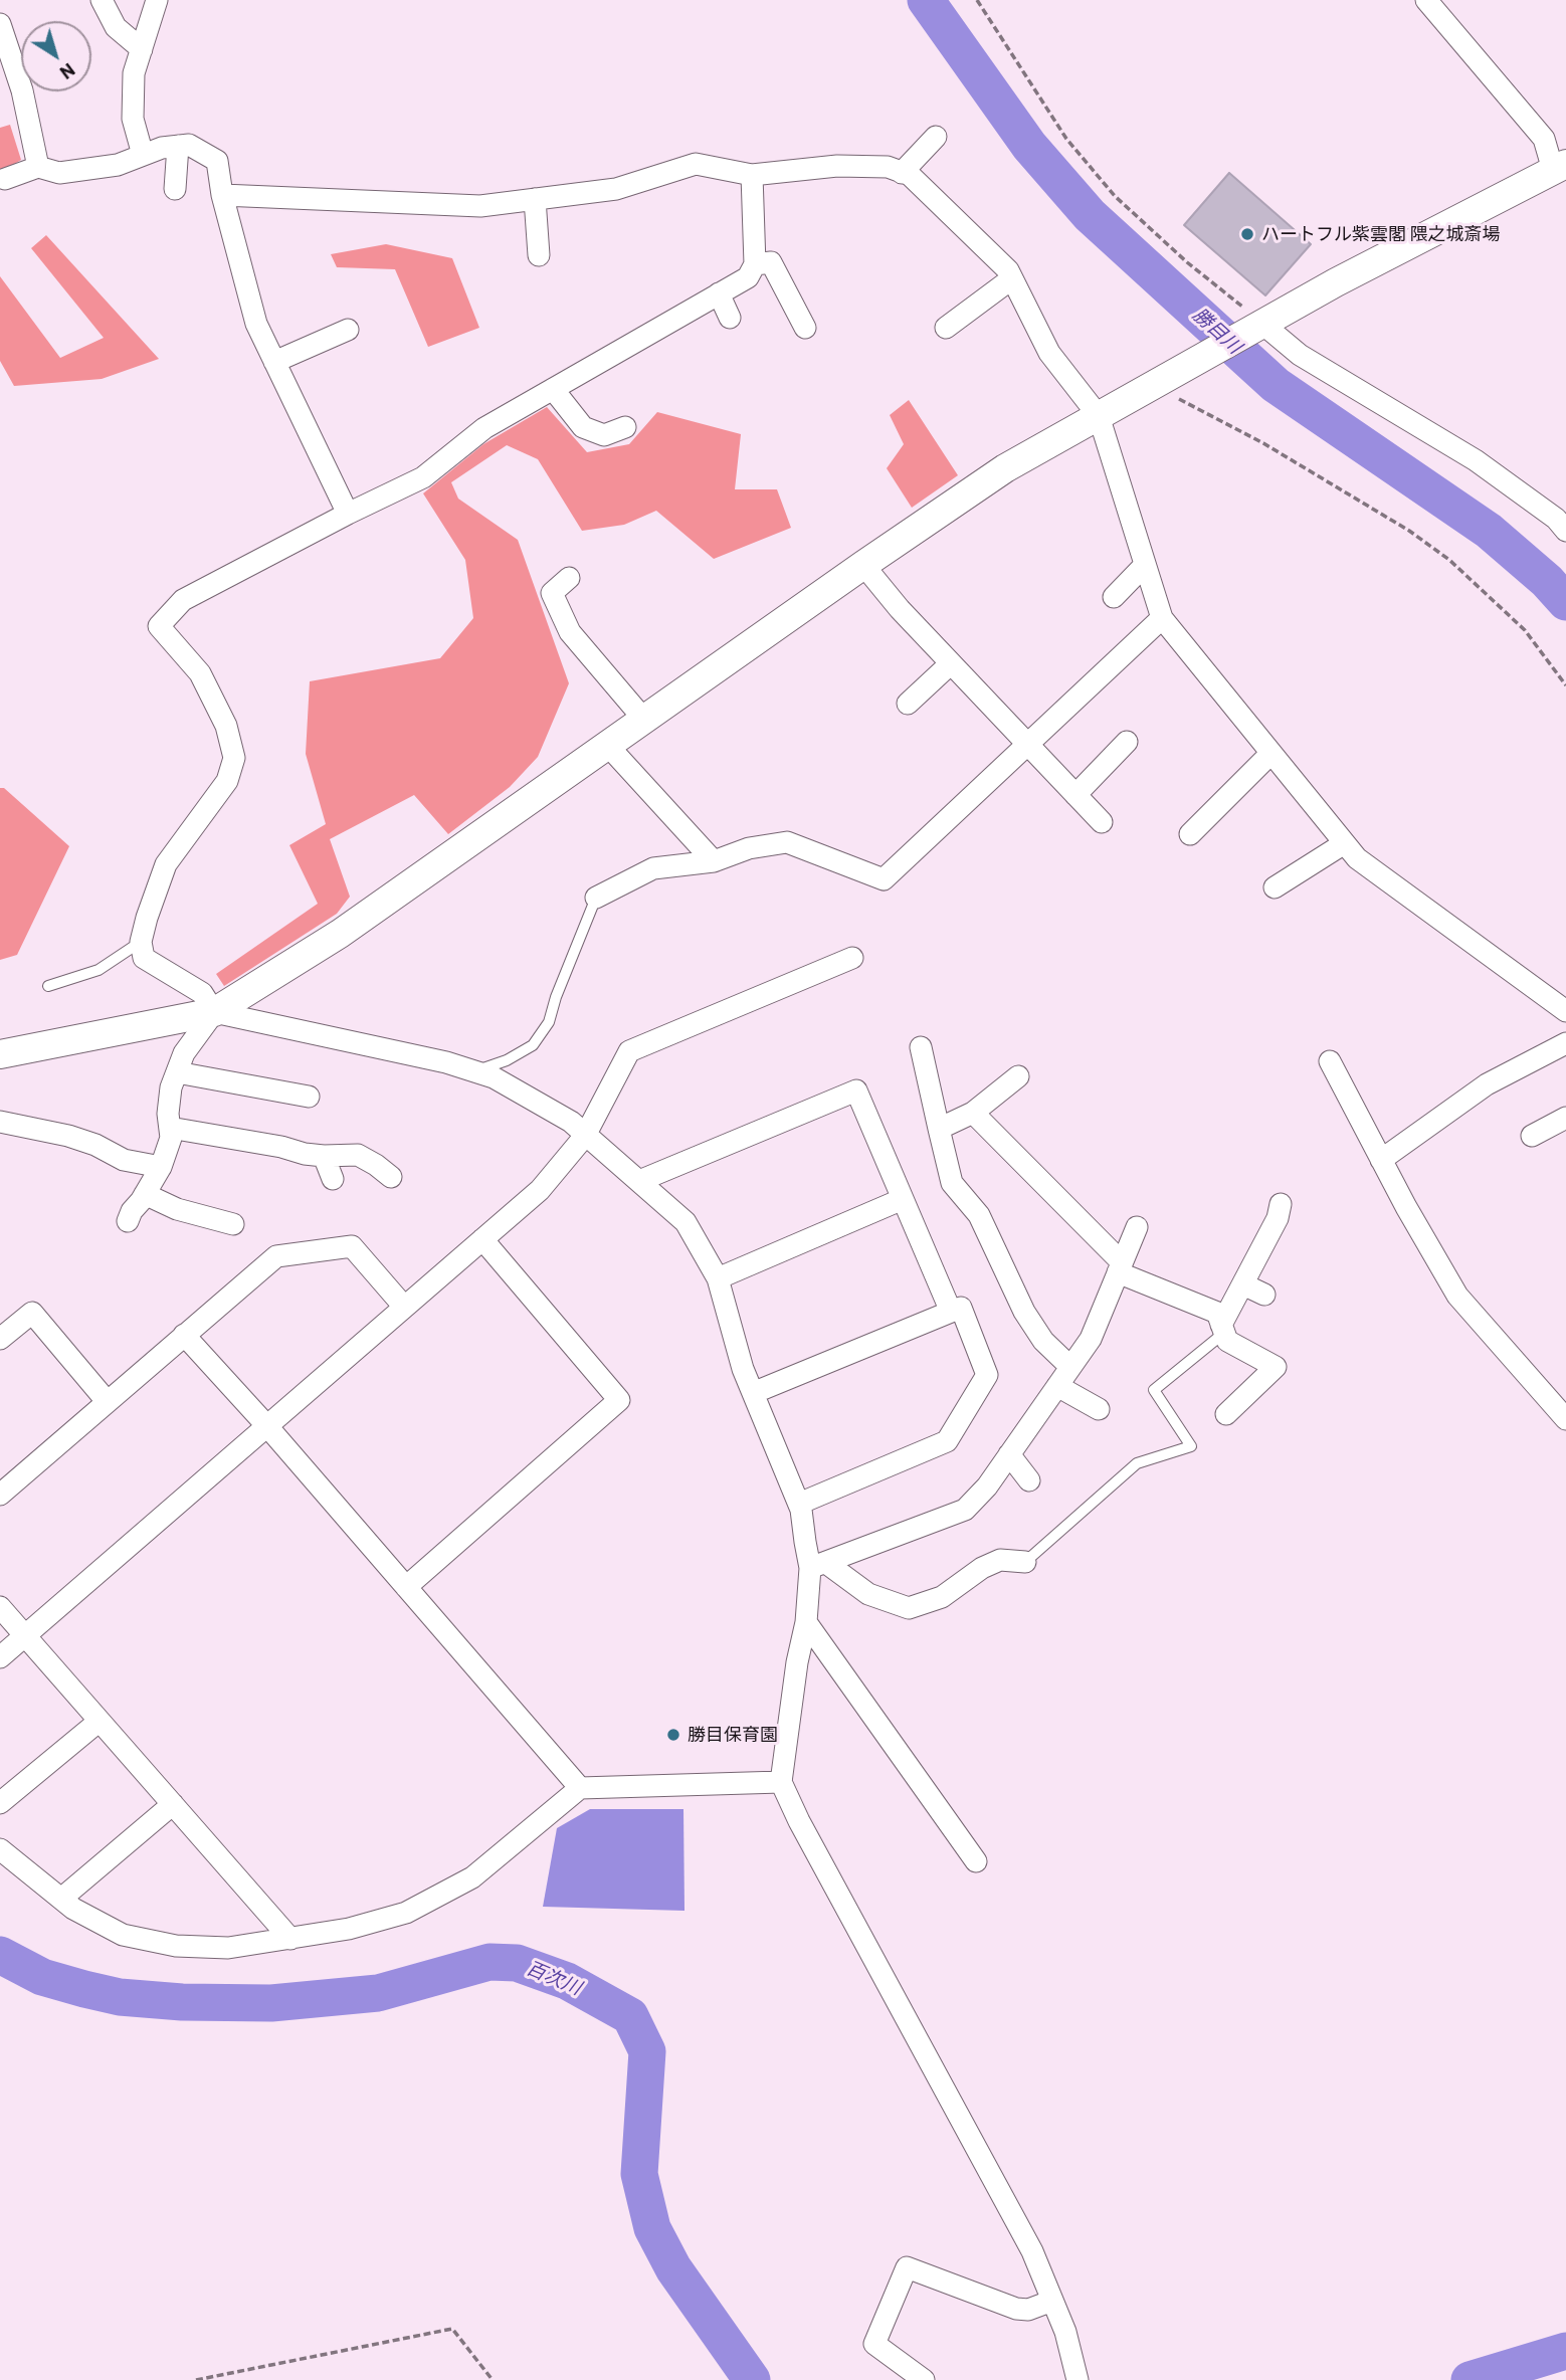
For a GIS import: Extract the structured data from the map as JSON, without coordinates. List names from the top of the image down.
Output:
{
  "water": ["勝目川", "百次川"],
  "places": ["ハートフル紫雲閣 隈之城斎場", "勝目保育園"],
  "north": "bottom right"
}
